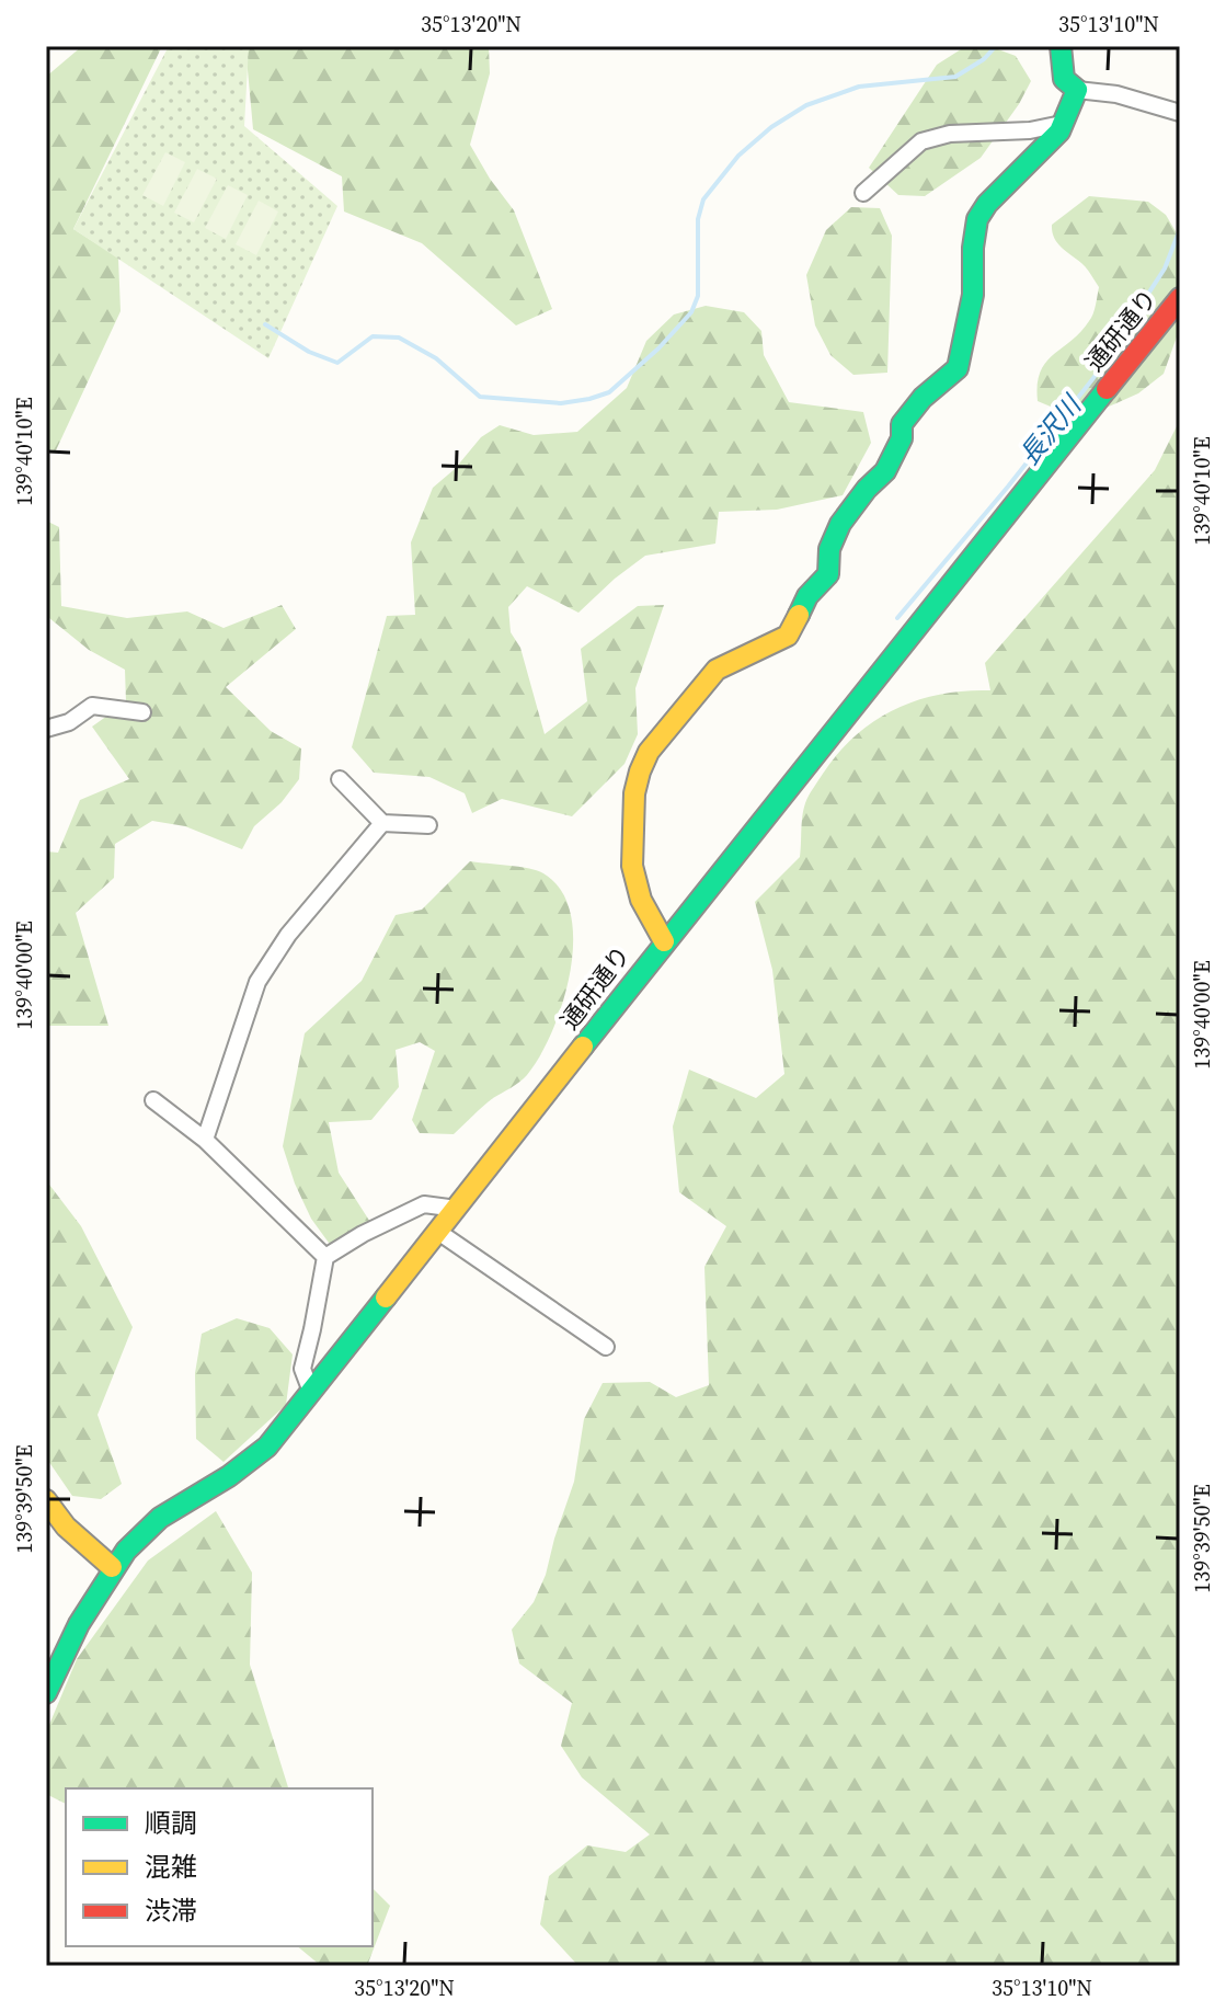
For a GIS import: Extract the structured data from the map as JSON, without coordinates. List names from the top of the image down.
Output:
{
  "streets": {
    "street": ["通研通り"]
  },
  "water": ["長沢川"],
  "legend": ["順調", "混雑", "渋滞"],
  "coordinates": [
    "35°13'20\"N",
    "35°13'10\"N",
    "139°40'10\"E",
    "139°40'00\"E",
    "139°39'50\"E"
  ]
}
